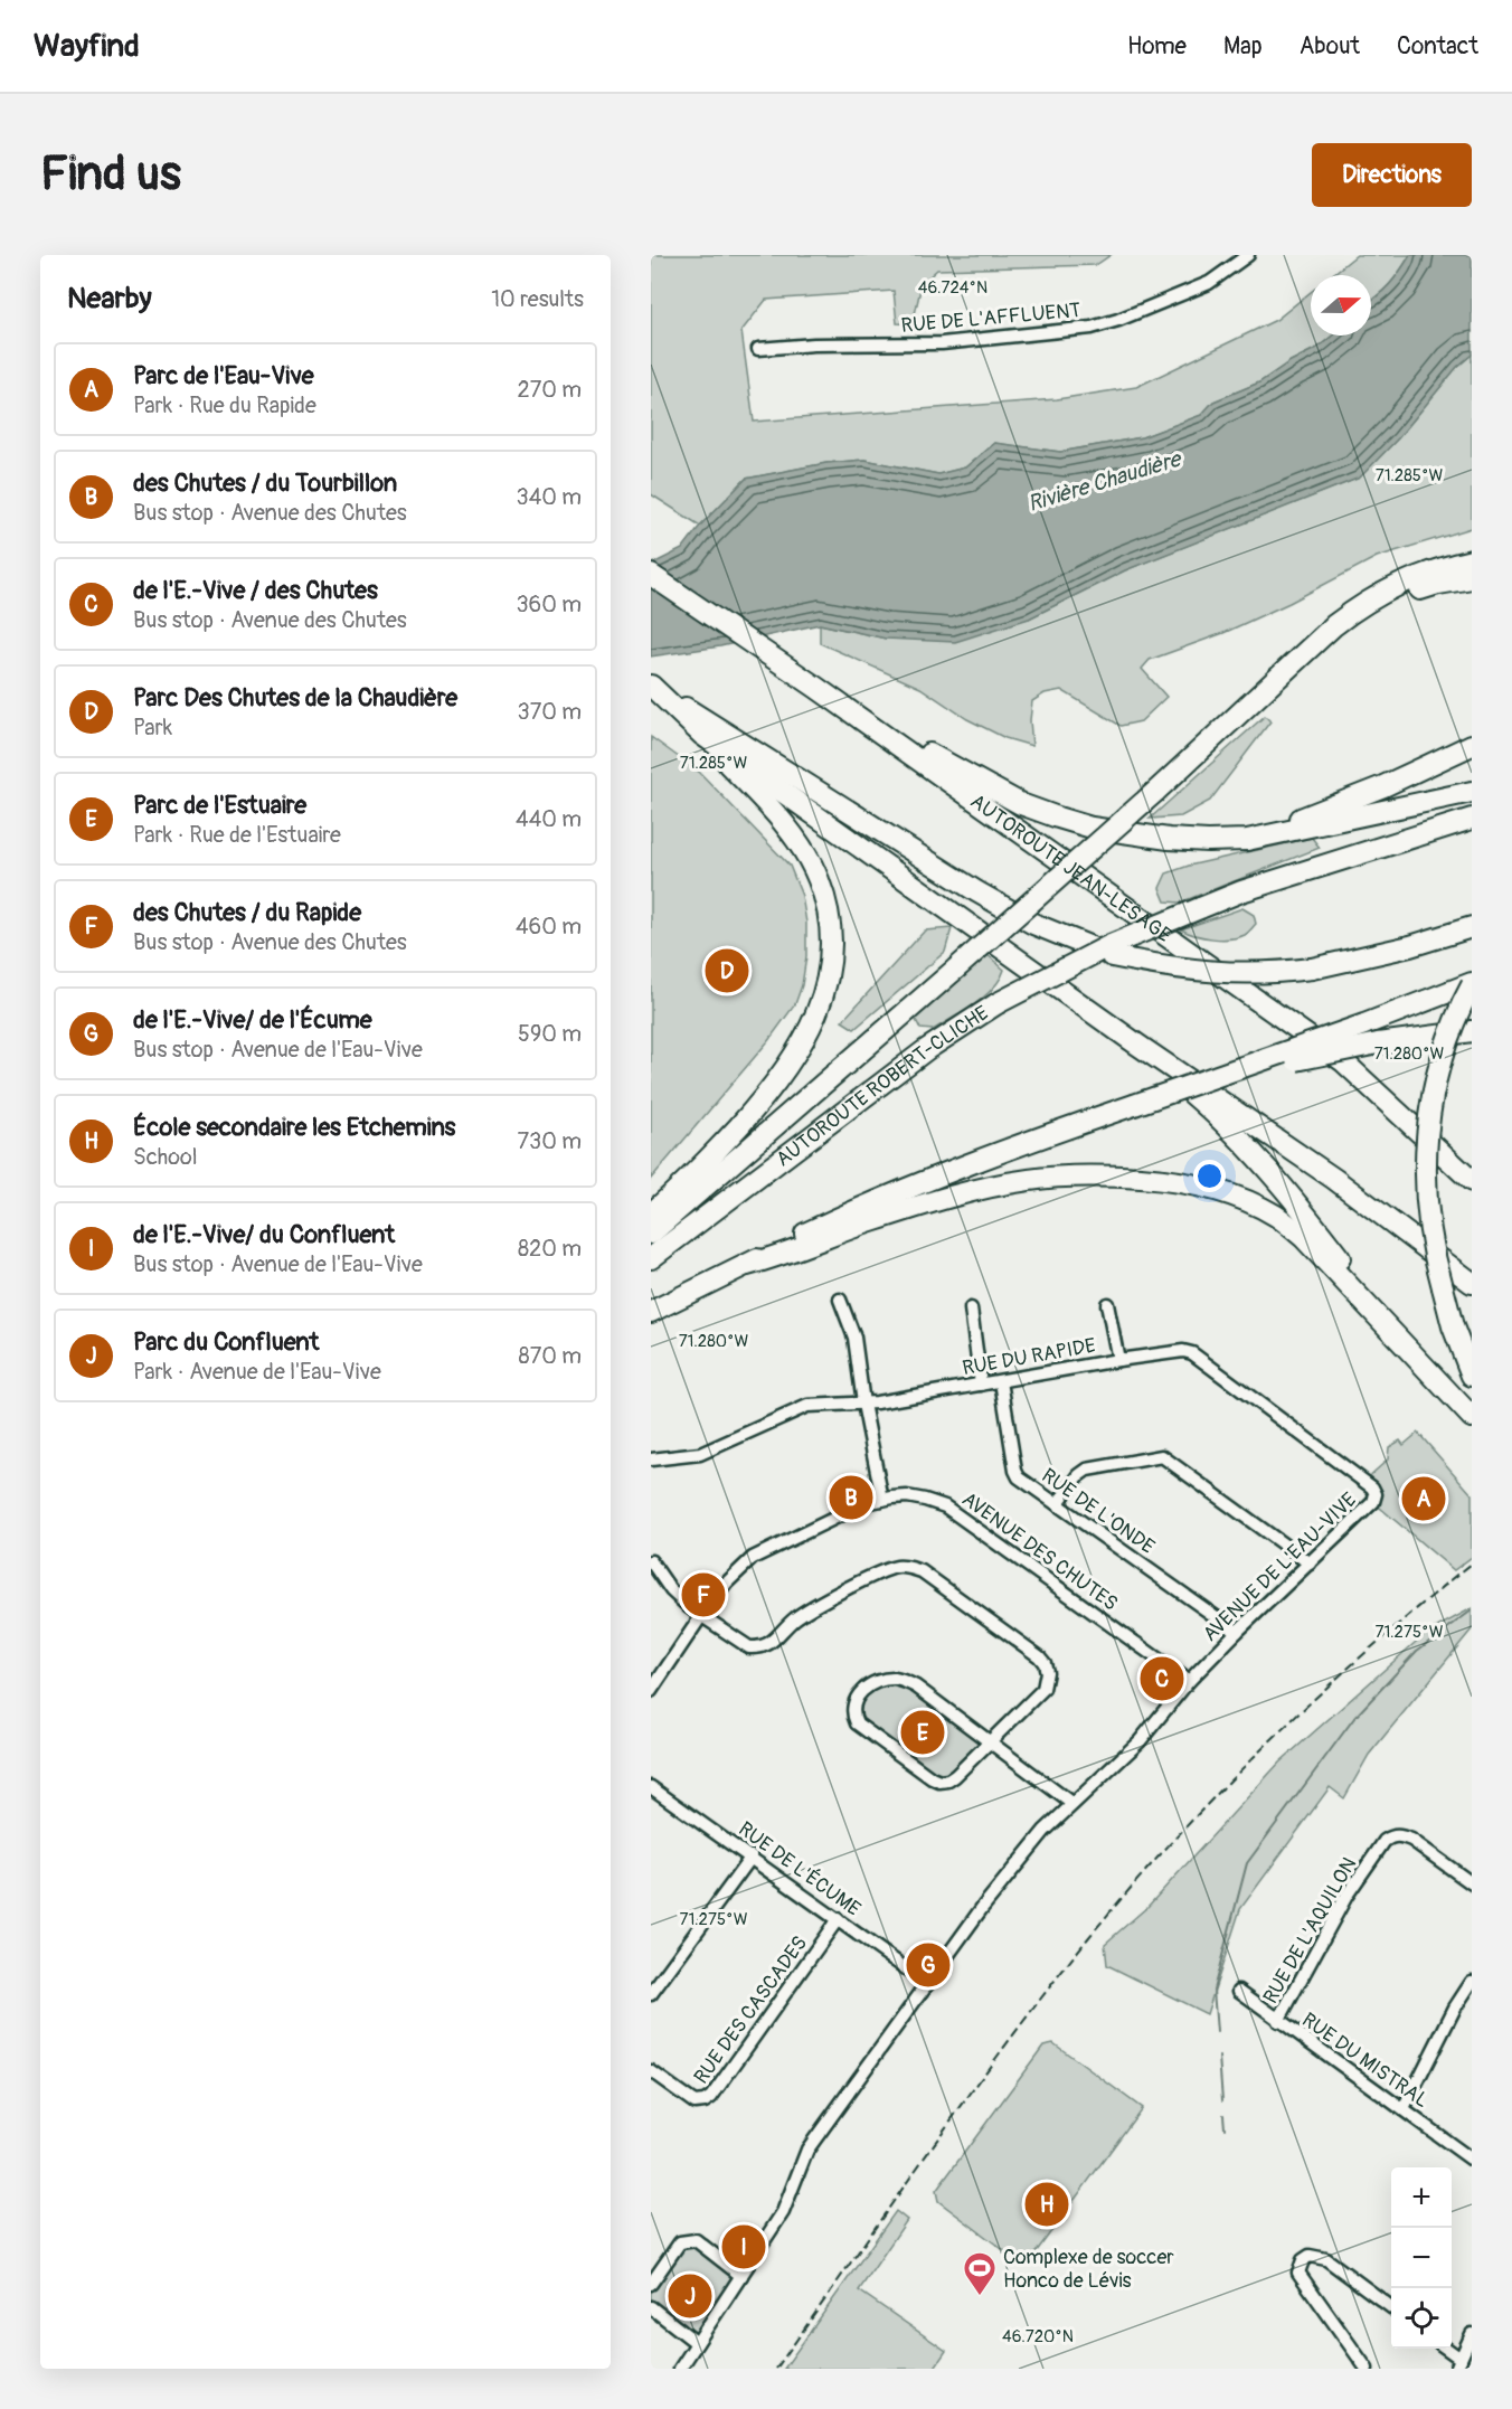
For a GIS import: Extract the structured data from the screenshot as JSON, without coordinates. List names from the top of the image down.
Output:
{
  "streets": {
    "highway": ["AUTOROUTE JEAN-LESAGE", "AUTOROUTE ROBERT-CLICHE"],
    "street": [
      "RUE DE L'AFFLUENT",
      "RUE DU RAPIDE",
      "RUE DE L'ONDE",
      "AVENUE DES CHUTES",
      "AVENUE DE L'EAU-VIVE",
      "RUE DE L'ÉCUME",
      "RUE DE L'AQUILON",
      "RUE DES CASCADES",
      "RUE DU MISTRAL"
    ]
  },
  "crossings": [
    ["RUE DU RAPIDE", "RUE DE L'ONDE"],
    ["RUE DU RAPIDE", "AVENUE DE L'EAU-VIVE"],
    ["RUE DE L'ONDE", "AVENUE DE L'EAU-VIVE"],
    ["AVENUE DES CHUTES", "AVENUE DE L'EAU-VIVE"],
    ["AVENUE DE L'EAU-VIVE", "RUE DE L'ÉCUME"],
    ["RUE DE L'ÉCUME", "RUE DES CASCADES"],
    ["RUE DE L'AQUILON", "RUE DU MISTRAL"]
  ],
  "water": ["Rivière Chaudière"],
  "places": {
    "sports": ["Complexe de soccer Honco de Lévis"]
  },
  "north": "right",
  "page": {
    "header": "Wayfind",
    "nav": [
      "Home",
      "Map",
      "About",
      "Contact"
    ],
    "buttons": "Directions",
    "title": "Find us",
    "heading": ["Nearby", "10 results"],
    "list": [
      {
        "mark": "A",
        "name": "Parc de l'Eau-Vive",
        "note": "Park · Rue du Rapide",
        "value": "270 m"
      },
      {
        "mark": "B",
        "name": "des Chutes / du Tourbillon",
        "note": "Bus stop · Avenue des Chutes",
        "value": "340 m"
      },
      {
        "mark": "C",
        "name": "de l'E.-Vive / des Chutes",
        "note": "Bus stop · Avenue des Chutes",
        "value": "360 m"
      },
      {
        "mark": "D",
        "name": "Parc Des Chutes de la Chaudière",
        "note": "Park",
        "value": "370 m"
      },
      {
        "mark": "E",
        "name": "Parc de l'Estuaire",
        "note": "Park · Rue de l'Estuaire",
        "value": "440 m"
      },
      {
        "mark": "F",
        "name": "des Chutes / du Rapide",
        "note": "Bus stop · Avenue des Chutes",
        "value": "460 m"
      },
      {
        "mark": "G",
        "name": "de l'E.-Vive/ de l'Écume",
        "note": "Bus stop · Avenue de l'Eau-Vive",
        "value": "590 m"
      },
      {
        "mark": "H",
        "name": "École secondaire les Etchemins",
        "note": "School",
        "value": "730 m"
      },
      {
        "mark": "I",
        "name": "de l'E.-Vive/ du Confluent",
        "note": "Bus stop · Avenue de l'Eau-Vive",
        "value": "820 m"
      },
      {
        "mark": "J",
        "name": "Parc du Confluent",
        "note": "Park · Avenue de l'Eau-Vive",
        "value": "870 m"
      }
    ],
    "pins": [
      "D",
      "B",
      "A",
      "F",
      "C",
      "E",
      "G",
      "H",
      "I",
      "J"
    ],
    "map_buttons": ["+", "−"]
  },
  "coordinates": [
    "46.724°N",
    "71.285°W",
    "71.280°W",
    "71.275°W",
    "46.720°N"
  ]
}
